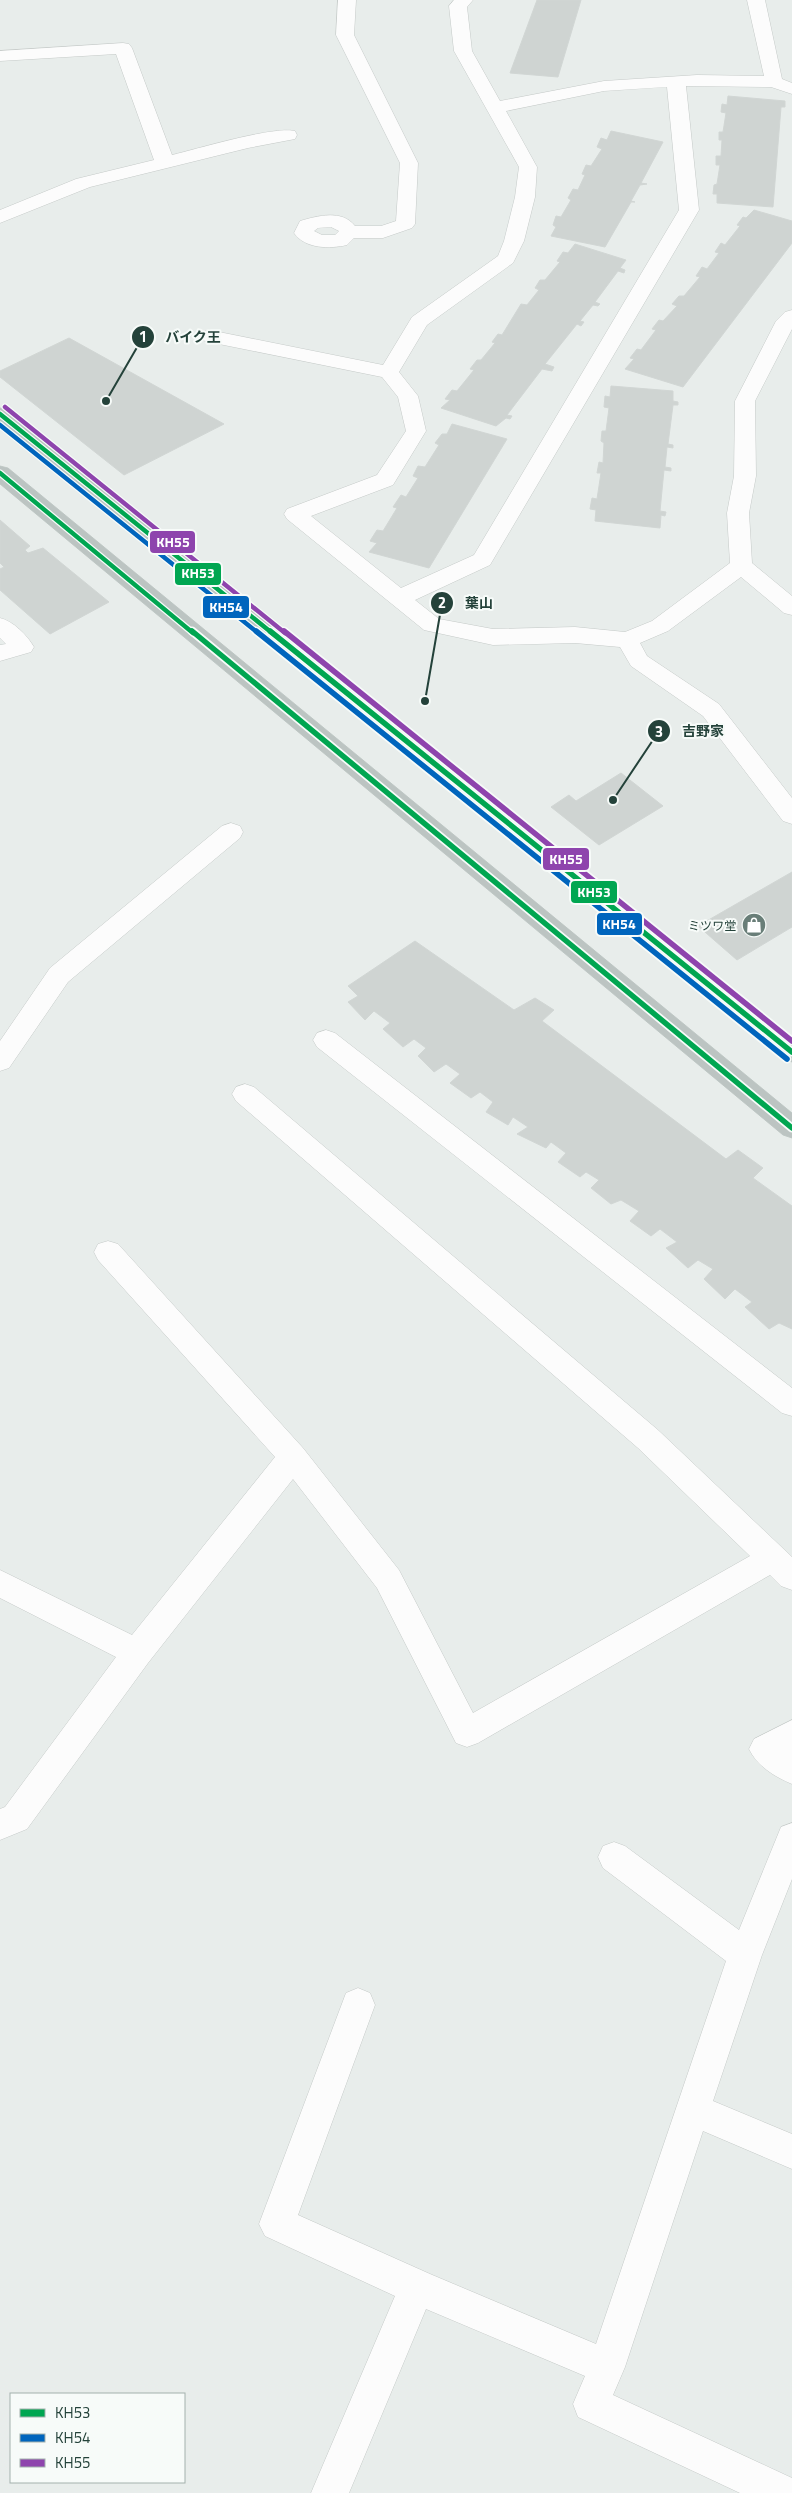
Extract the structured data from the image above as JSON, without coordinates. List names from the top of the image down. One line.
{"places":{"other":["バイク王","葉山","吉野家"],"shop":["ミツワ堂"]},"lines":["transit line KH55","transit line KH53","transit line KH54"],"legend":["KH53","KH54","KH55"]}
